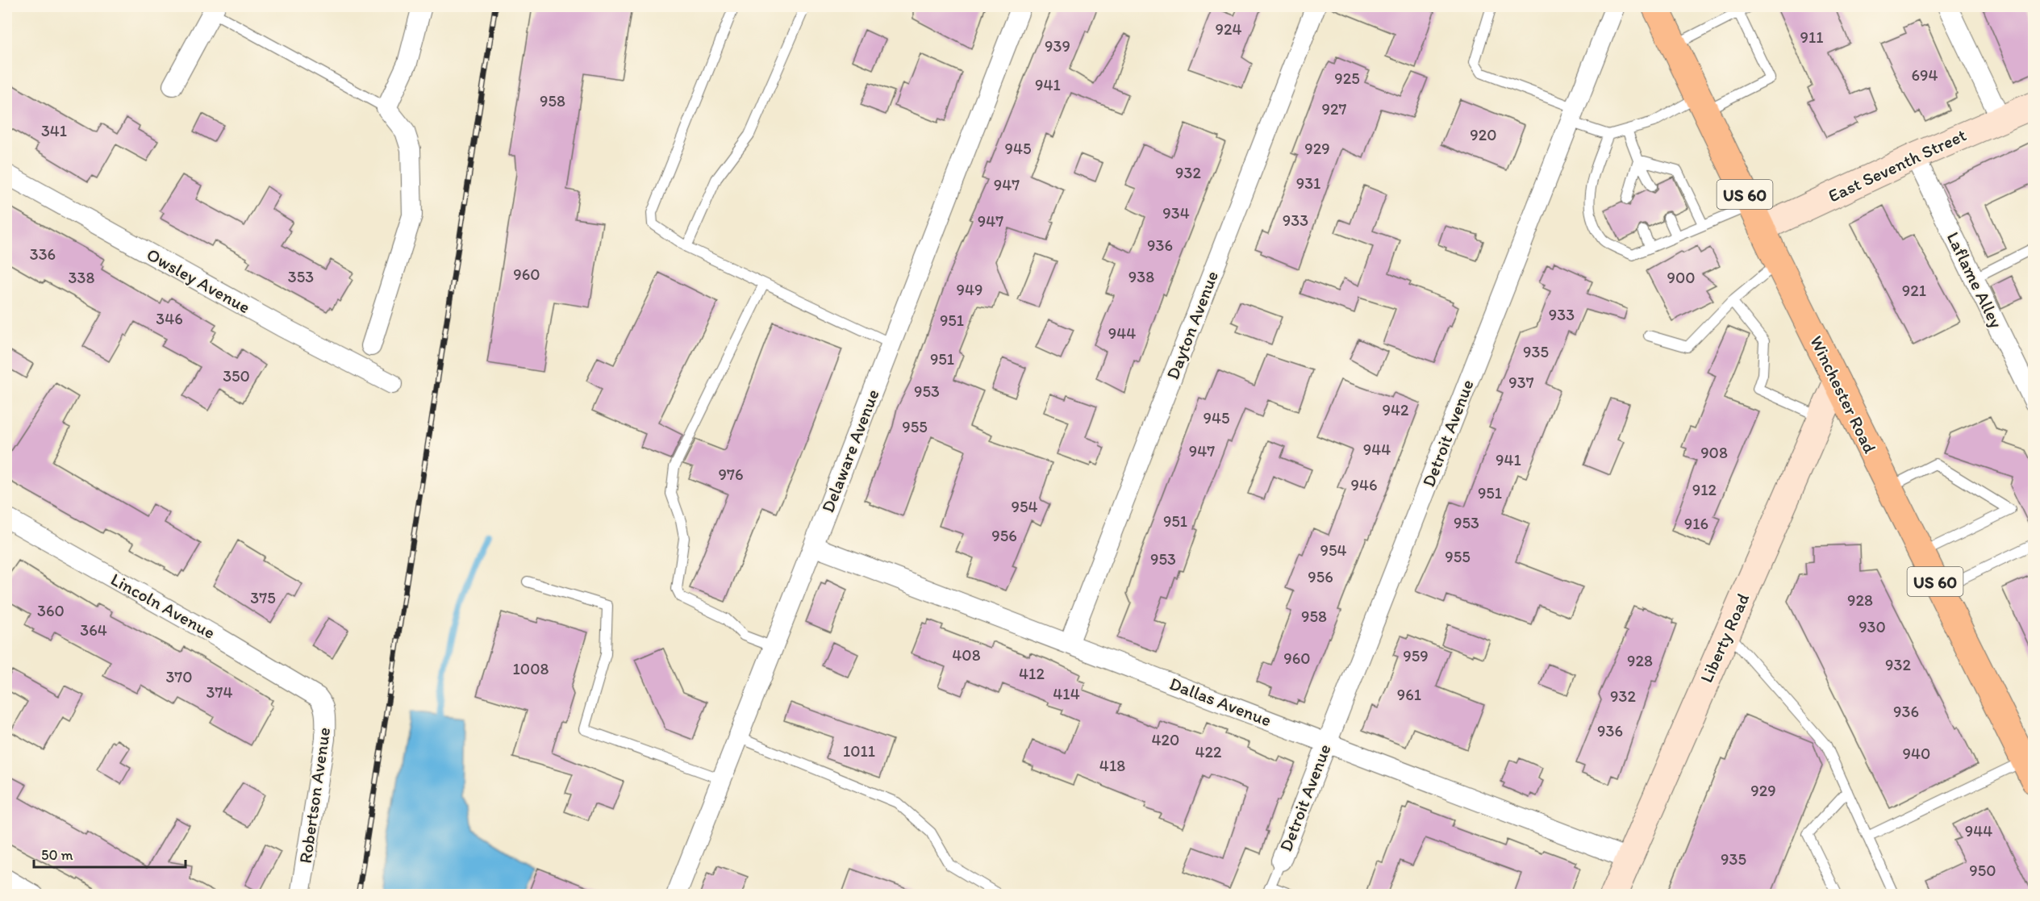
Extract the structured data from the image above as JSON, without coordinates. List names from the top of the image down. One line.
{"streets":{"main road":["East Seventh Street","US 60","Winchester Road","Liberty Road"],"street":["Laflame Alley","Owsley Avenue","Dayton Avenue","Detroit Avenue","Delaware Avenue","Lincoln Avenue","Dallas Avenue","Robertson Avenue"]},"crossings":[["East Seventh Street","Laflame Alley"],["East Seventh Street","Winchester Road"],["Dayton Avenue","Dallas Avenue"],["Winchester Road","Liberty Road"],["Detroit Avenue","Dallas Avenue"],["Delaware Avenue","Dallas Avenue"],["Lincoln Avenue","Robertson Avenue"],["Liberty Road","Dallas Avenue"]],"house_numbers":["924","911","939","694","925","941","958","927","341","920","945","929","932","931","947","934","933","947","936","336","960","353","938","338","900","949","921","933","346","951","944","935","951","350","937","953","942","945","955","944","947","908","941","976","946","912","951","954","951","953","916","956","954","955","953","956","375","928","360","958","930","364","408","959","960","928","932","1008","412","370","374","414","961","932","936","936","420","1011","422","940","418","929","944","935","950"],"scale_bar":"50 m"}
